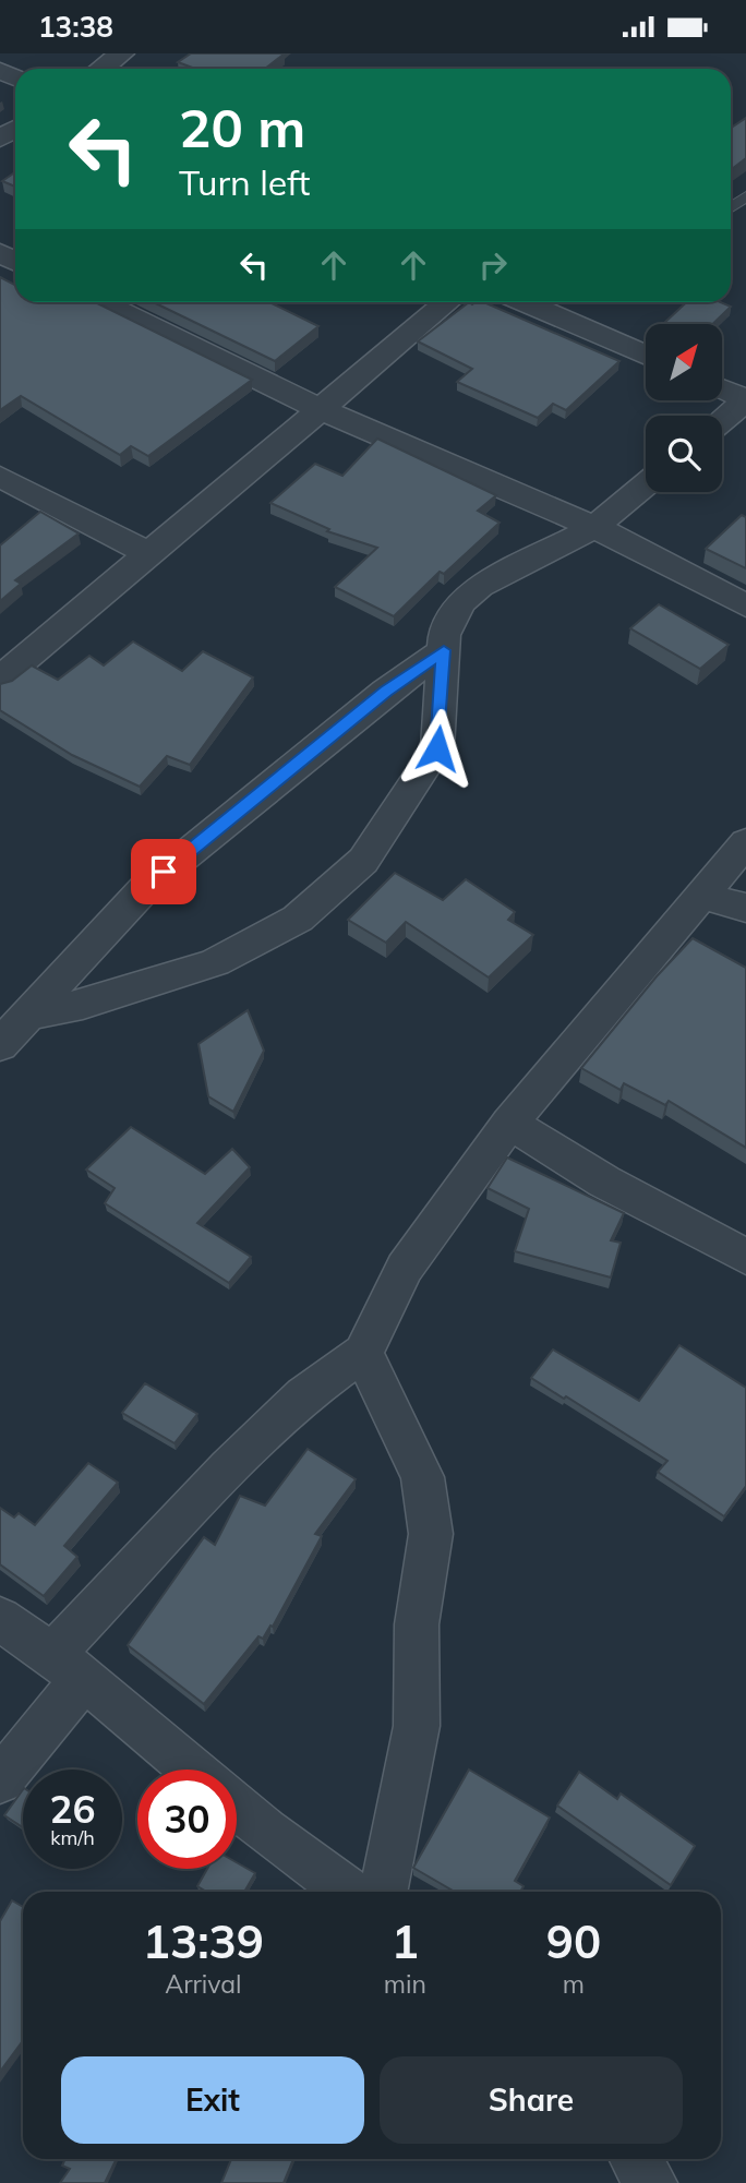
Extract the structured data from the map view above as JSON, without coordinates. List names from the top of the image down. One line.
{"north":"top right","page":{"status":"13:38","turn":["20 m","Turn left"],"speed":"26 km/h","limit":"30","eta":["13:39","Arrival","1","min","90","m"],"buttons":["Exit","Share"]}}
